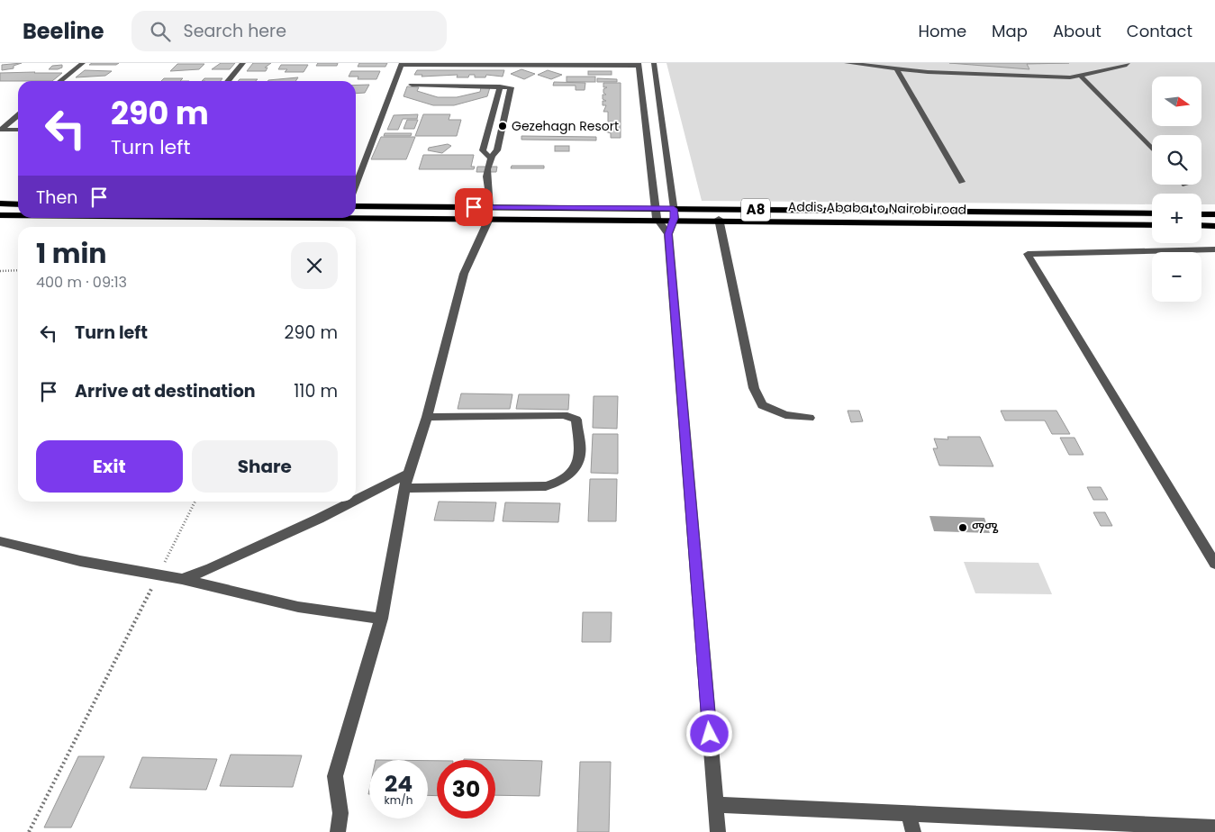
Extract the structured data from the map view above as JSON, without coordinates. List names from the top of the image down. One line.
{"streets":{"highway":["Addis Ababa to Nairobi road","A8"]},"places":["Gezehagn Resort","ማሜ"],"north":"right","page":{"header":"Beeline","search":"Search here","nav":["Home","Map","About","Contact"],"map_buttons":["+","−"],"turn":["290 m","Turn left"],"then":"Then","heading":["1 min","400 m · 09:13"],"list":[{"name":"Turn left","value":"290 m"},{"name":"Arrive at destination","value":"110 m"}],"buttons":["Exit","Share"],"speed":"24 km/h","limit":"30"}}
